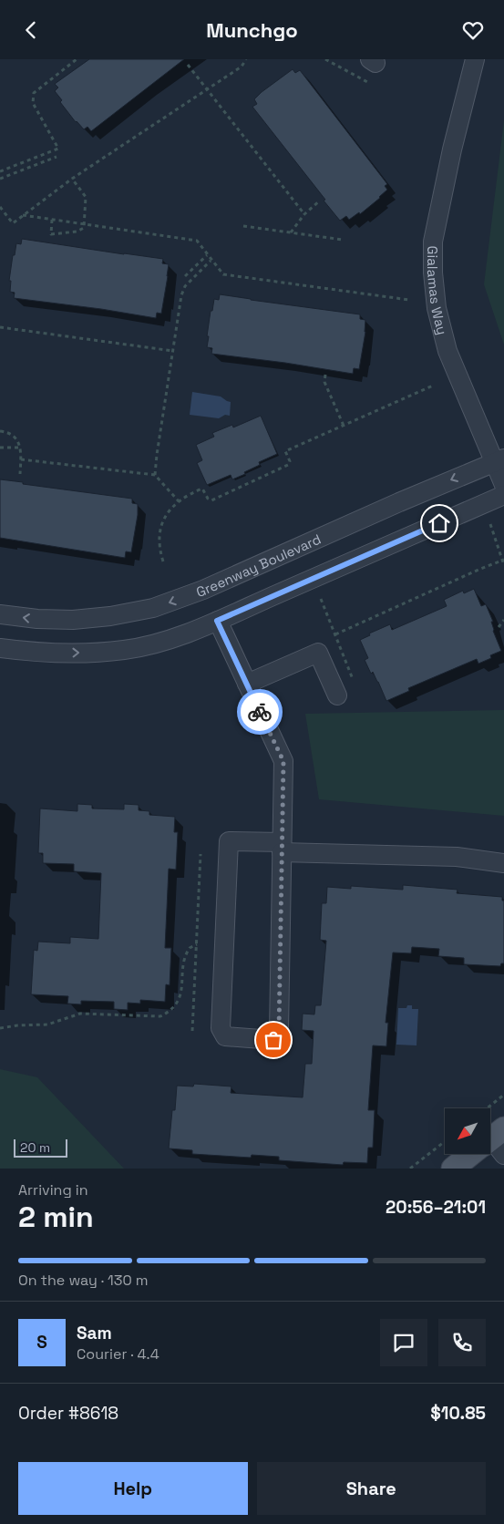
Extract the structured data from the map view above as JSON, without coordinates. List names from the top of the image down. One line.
{"streets":{"street":["Gialamas Way","Greenway Boulevard"]},"crossings":[["Gialamas Way","Greenway Boulevard"]],"scale_bar":"20 m","north":"bottom left","page":{"header":"Munchgo","scale":"20 m","heading":["2 min","Arriving in","20:56–21:01"],"panel":["Sam","Courier · 4.4","Order #8618","$10.85"],"bar":"On the way · 130 m","round":"S","buttons":["Help","Share"]}}
